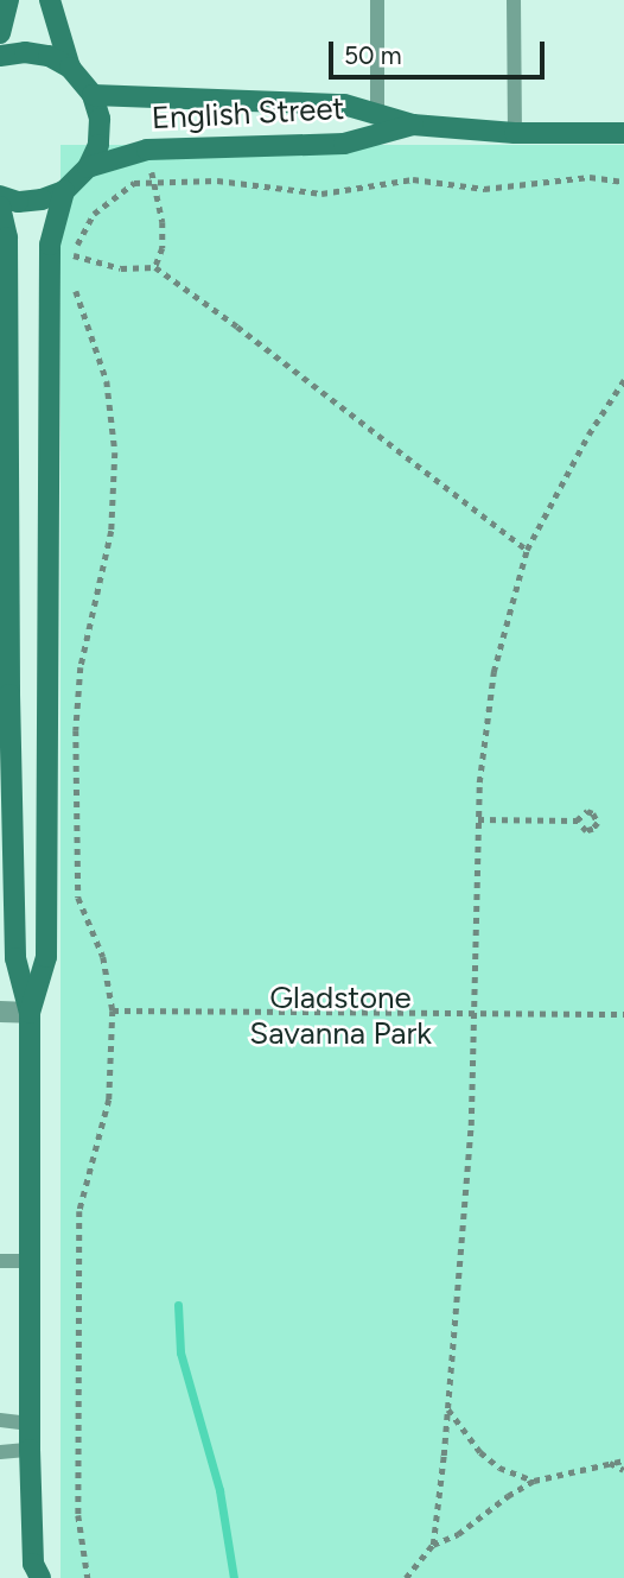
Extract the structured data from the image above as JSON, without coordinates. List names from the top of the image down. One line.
{"streets":{"street":["English Street"]},"parks":["Gladstone Savanna Park"],"scale_bar":"50 m"}
